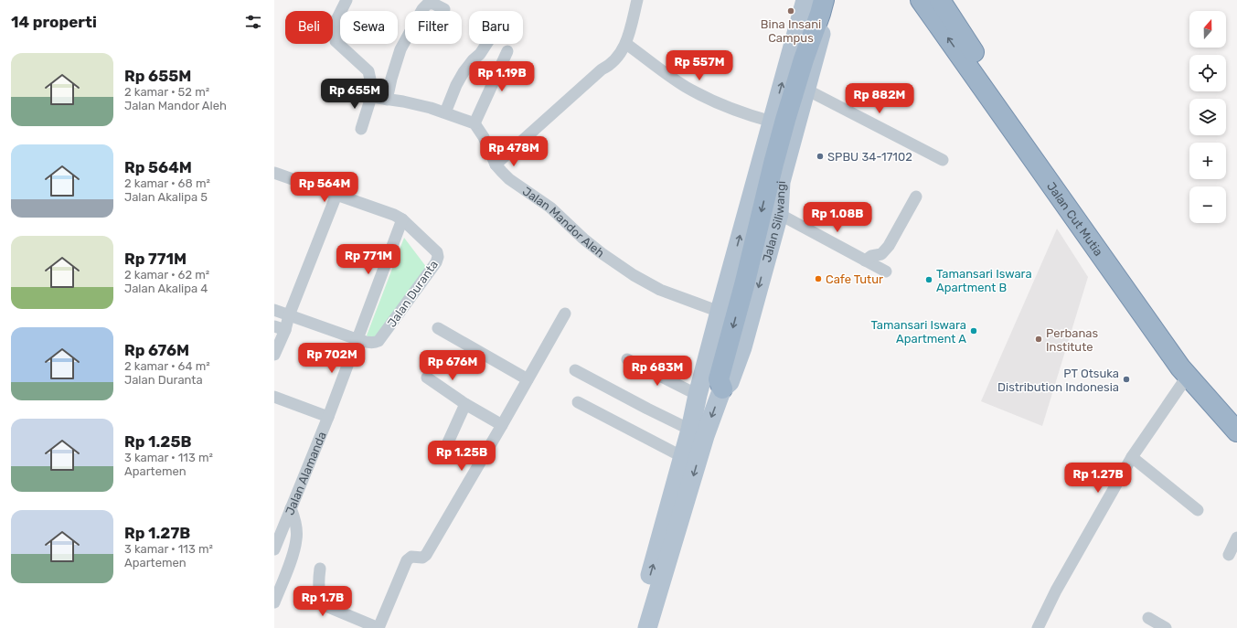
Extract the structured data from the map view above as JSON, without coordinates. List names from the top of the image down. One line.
{"streets":{"highway":["Jalan Cut Mutia"],"main road":["Jalan Siliwangi"],"street":["Jalan Mandor Aleh","Jalan Duranta","Jalan Alamanda"]},"places":["Bina Insani Campus","SPBU 34-17102","Cafe Tutur","Tamansari Iswara Apartment B","Tamansari Iswara Apartment A","Perbanas Institute","PT Otsuka Distribution Indonesia"],"north":"top","page":{"heading":"14 properti","map_buttons":["+","−"],"chip":["Beli","Sewa","Filter","Baru"],"list":[{"name":"Rp 655M","note":"2 kamar · 52 m² · Jalan Mandor Aleh"},{"name":"Rp 564M","note":"2 kamar · 68 m² · Jalan Akalipa 5"},{"name":"Rp 771M","note":"2 kamar · 62 m² · Jalan Akalipa 4"},{"name":"Rp 676M","note":"2 kamar · 64 m² · Jalan Duranta"},{"name":"Rp 1.25B","note":"3 kamar · 113 m² · Apartemen"},{"name":"Rp 1.27B","note":"3 kamar · 113 m² · Apartemen"}],"price":["Rp 557M","Rp 1.19B","Rp 655M","Rp 882M","Rp 478M","Rp 564M","Rp 1.08B","Rp 771M","Rp 702M","Rp 676M","Rp 683M","Rp 1.25B","Rp 1.27B","Rp 1.7B"]}}
